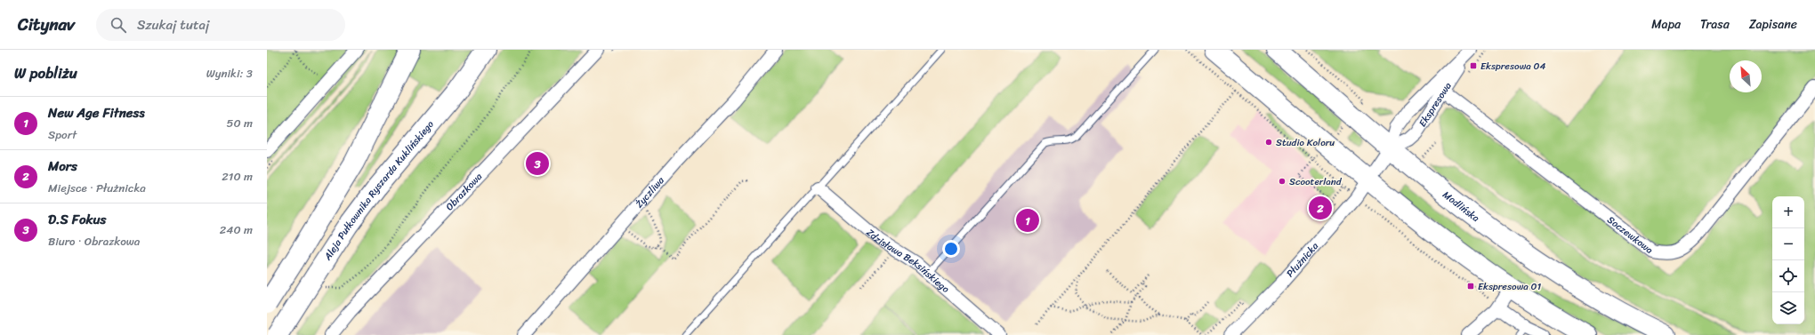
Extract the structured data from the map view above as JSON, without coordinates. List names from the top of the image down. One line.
{"streets":{"main road":["Aleja Pułkownika Ryszarda Kuklińskiego","Modlińska"],"street":["Ekspresowa","Obrazkowa","Życzliwa","Soczewkowa","Płużnicka","Zdzisława Beksińskiego"]},"crossings":[["Ekspresowa","Modlińska"],["Ekspresowa","Soczewkowa"],["Ekspresowa","Płużnicka"]],"places":{"transit":["Ekspresowa 04","Ekspresowa 01"],"other":["Studio Koloru","Scooterland"]},"north":"top left","page":{"header":"Citynav","search":"Szukaj tutaj","nav":["Mapa","Trasa","Zapisane"],"heading":["W pobliżu","Wyniki: 3"],"list":[{"mark":"1","name":"New Age Fitness","note":"Sport","value":"50 m"},{"mark":"2","name":"Mors","note":"Miejsce · Płużnicka","value":"210 m"},{"mark":"3","name":"D.S Fokus","note":"Biuro · Obrazkowa","value":"240 m"}],"pins":["3","2","1"],"map_buttons":["+","−"]}}
